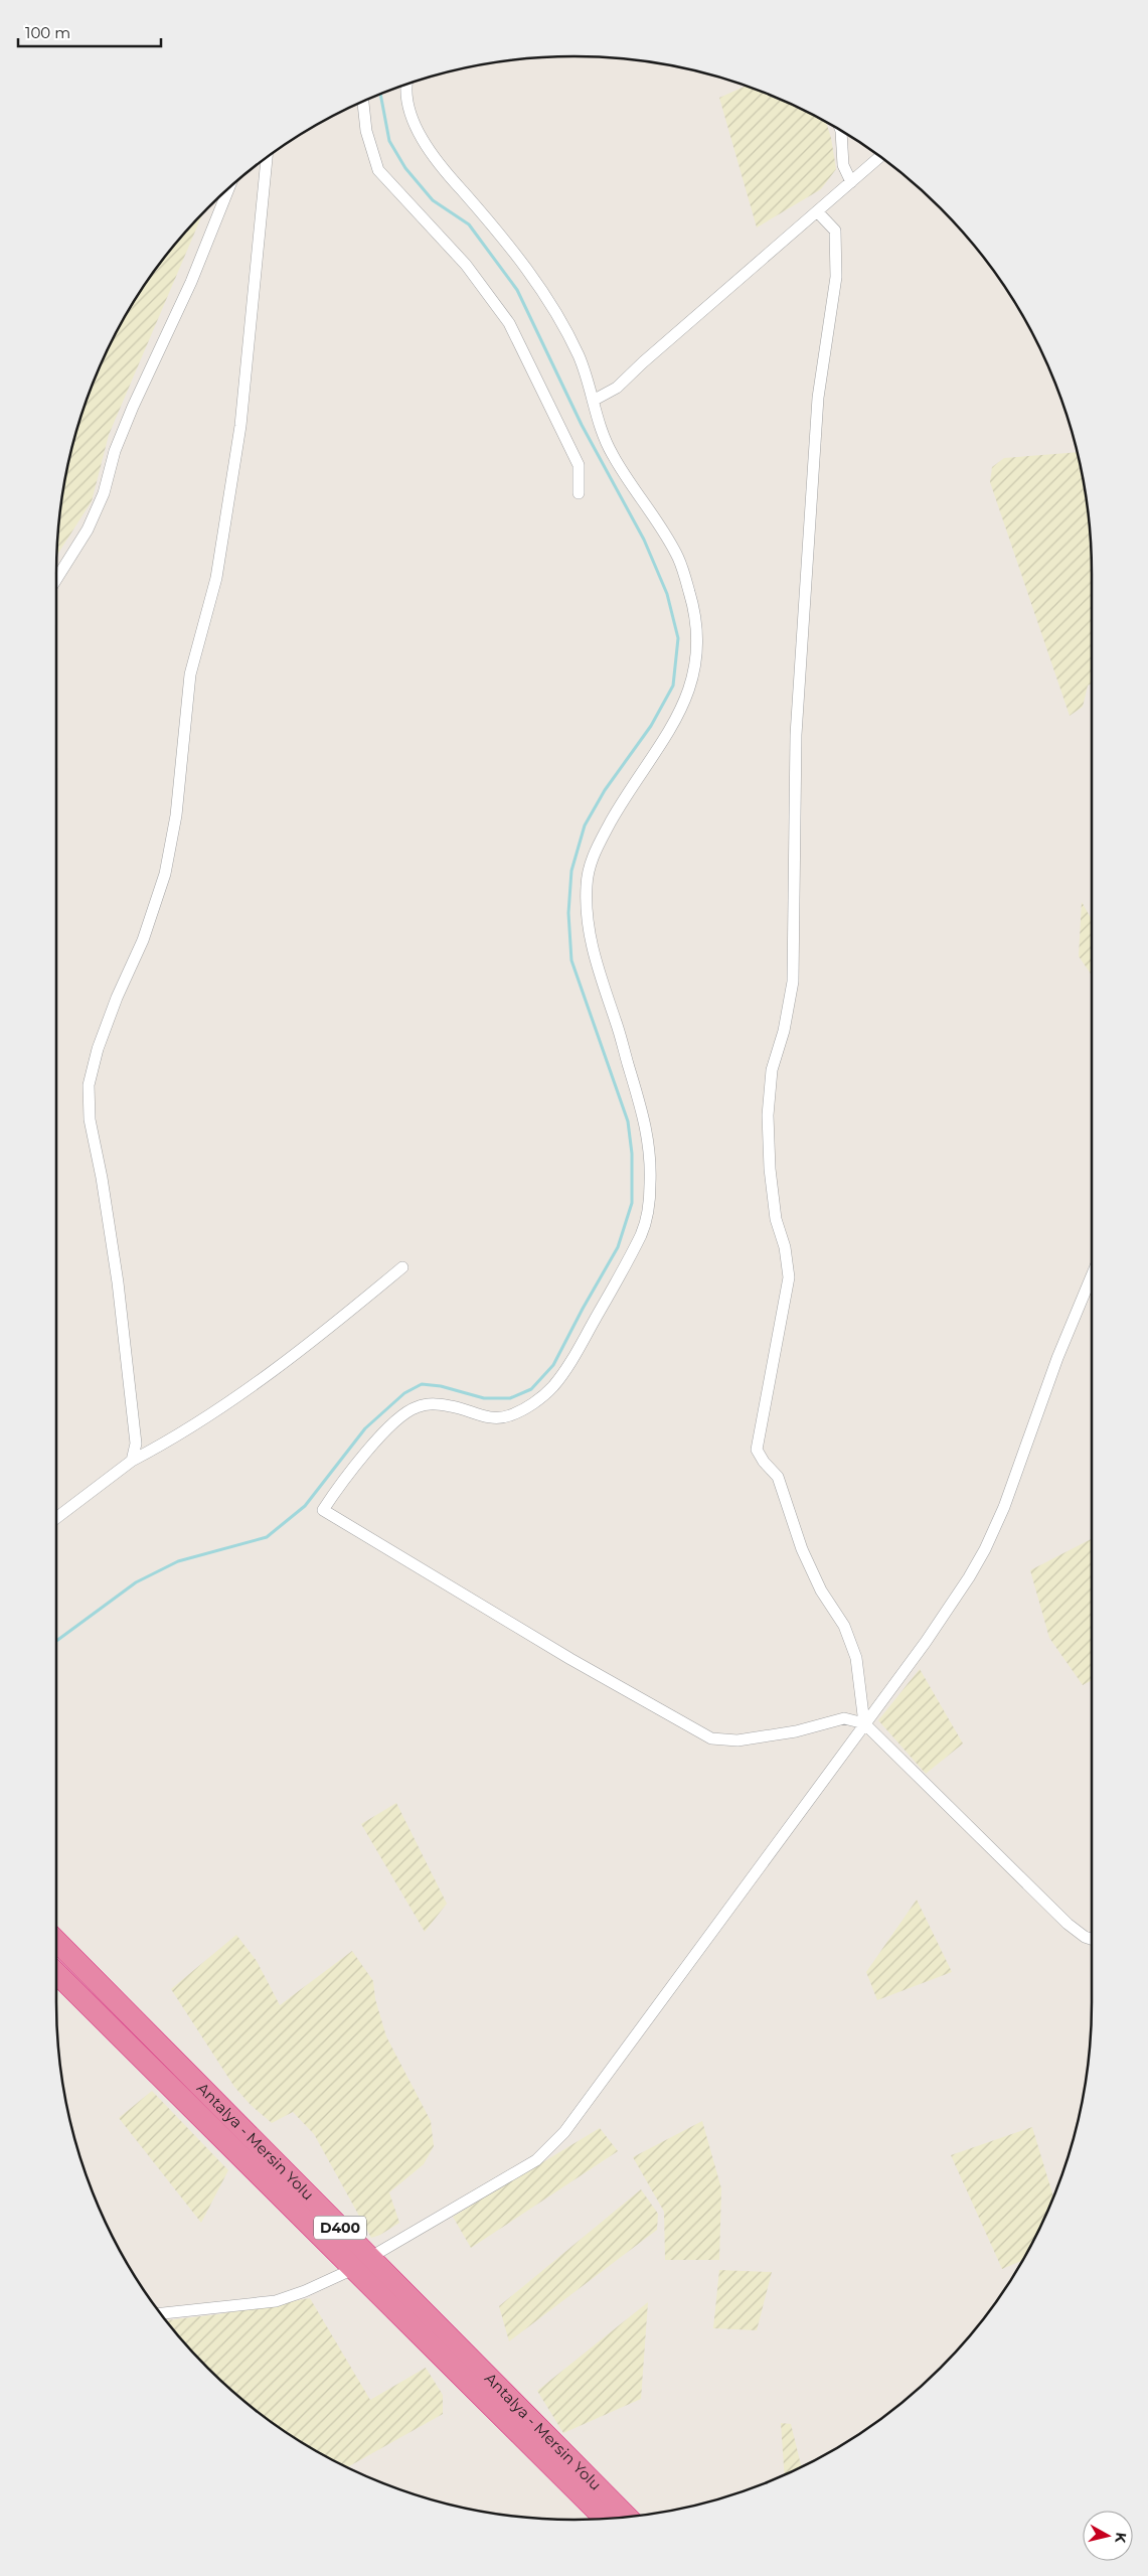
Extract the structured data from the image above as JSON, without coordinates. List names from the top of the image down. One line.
{"streets":{"highway":["Antalya - Mersin Yolu","D400"]},"scale_bar":"100 m","north":"right"}
